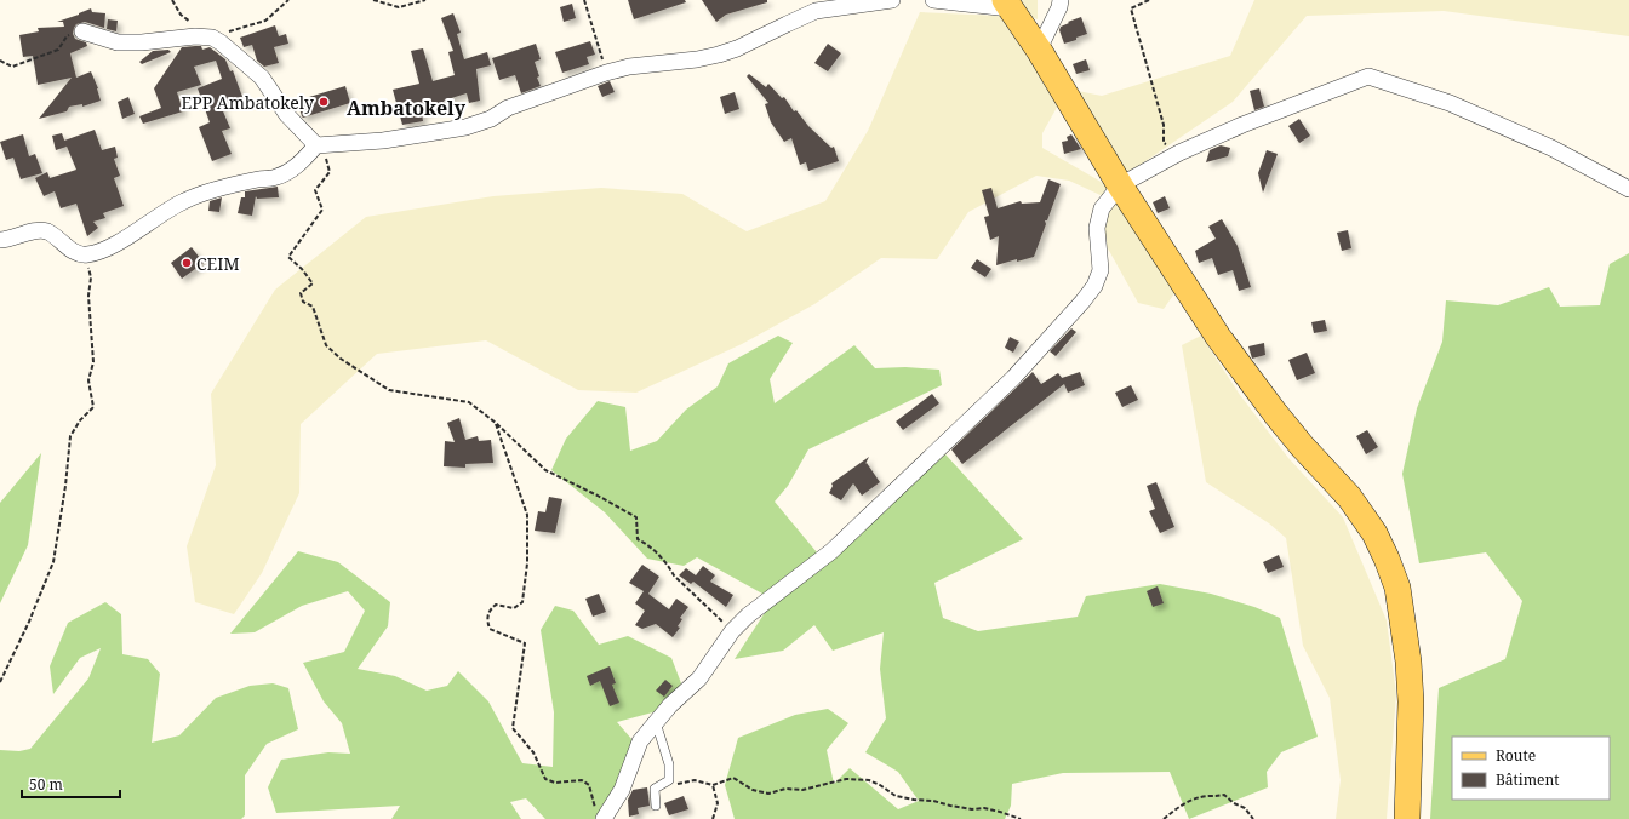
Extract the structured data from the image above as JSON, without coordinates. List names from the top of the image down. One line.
{"districts":["Ambatokely"],"places":["EPP Ambatokely","CEIM"],"legend":["Route","Bâtiment"],"scale_bar":"50 m"}
